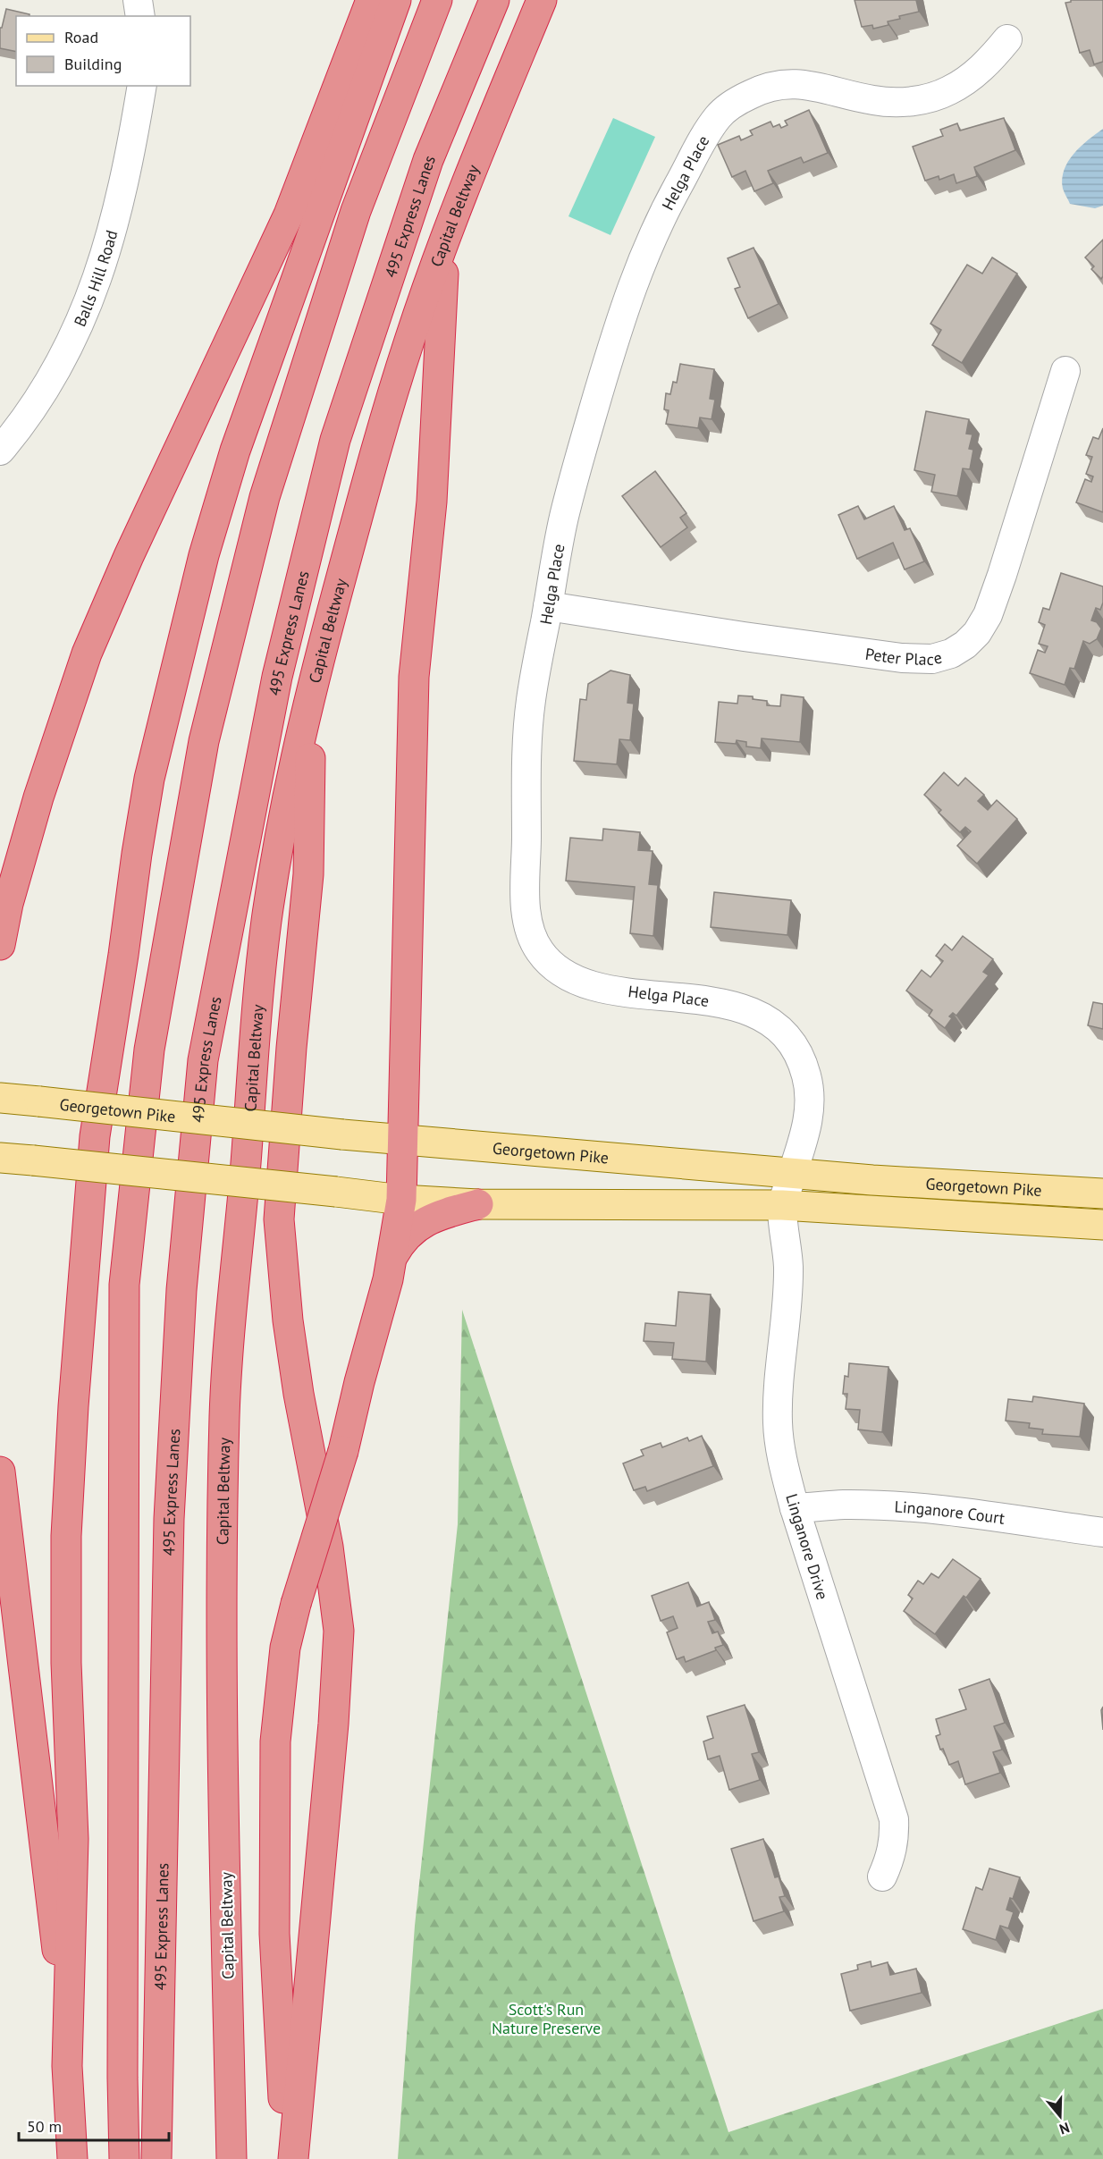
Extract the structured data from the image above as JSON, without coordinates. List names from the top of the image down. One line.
{"streets":{"highway":["495 Express Lanes","Capital Beltway"],"main road":["Georgetown Pike"],"street":["Helga Place","Balls Hill Road","Peter Place","Linganore Court","Linganore Drive"]},"crossings":[["Helga Place","Peter Place"],["Helga Place","Georgetown Pike"],["Helga Place","Linganore Drive"],["Georgetown Pike","Linganore Drive"],["Linganore Court","Linganore Drive"]],"parks":["Scott's Run Nature Preserve"],"legend":["Road","Building"],"scale_bar":"50 m","north":"bottom"}
